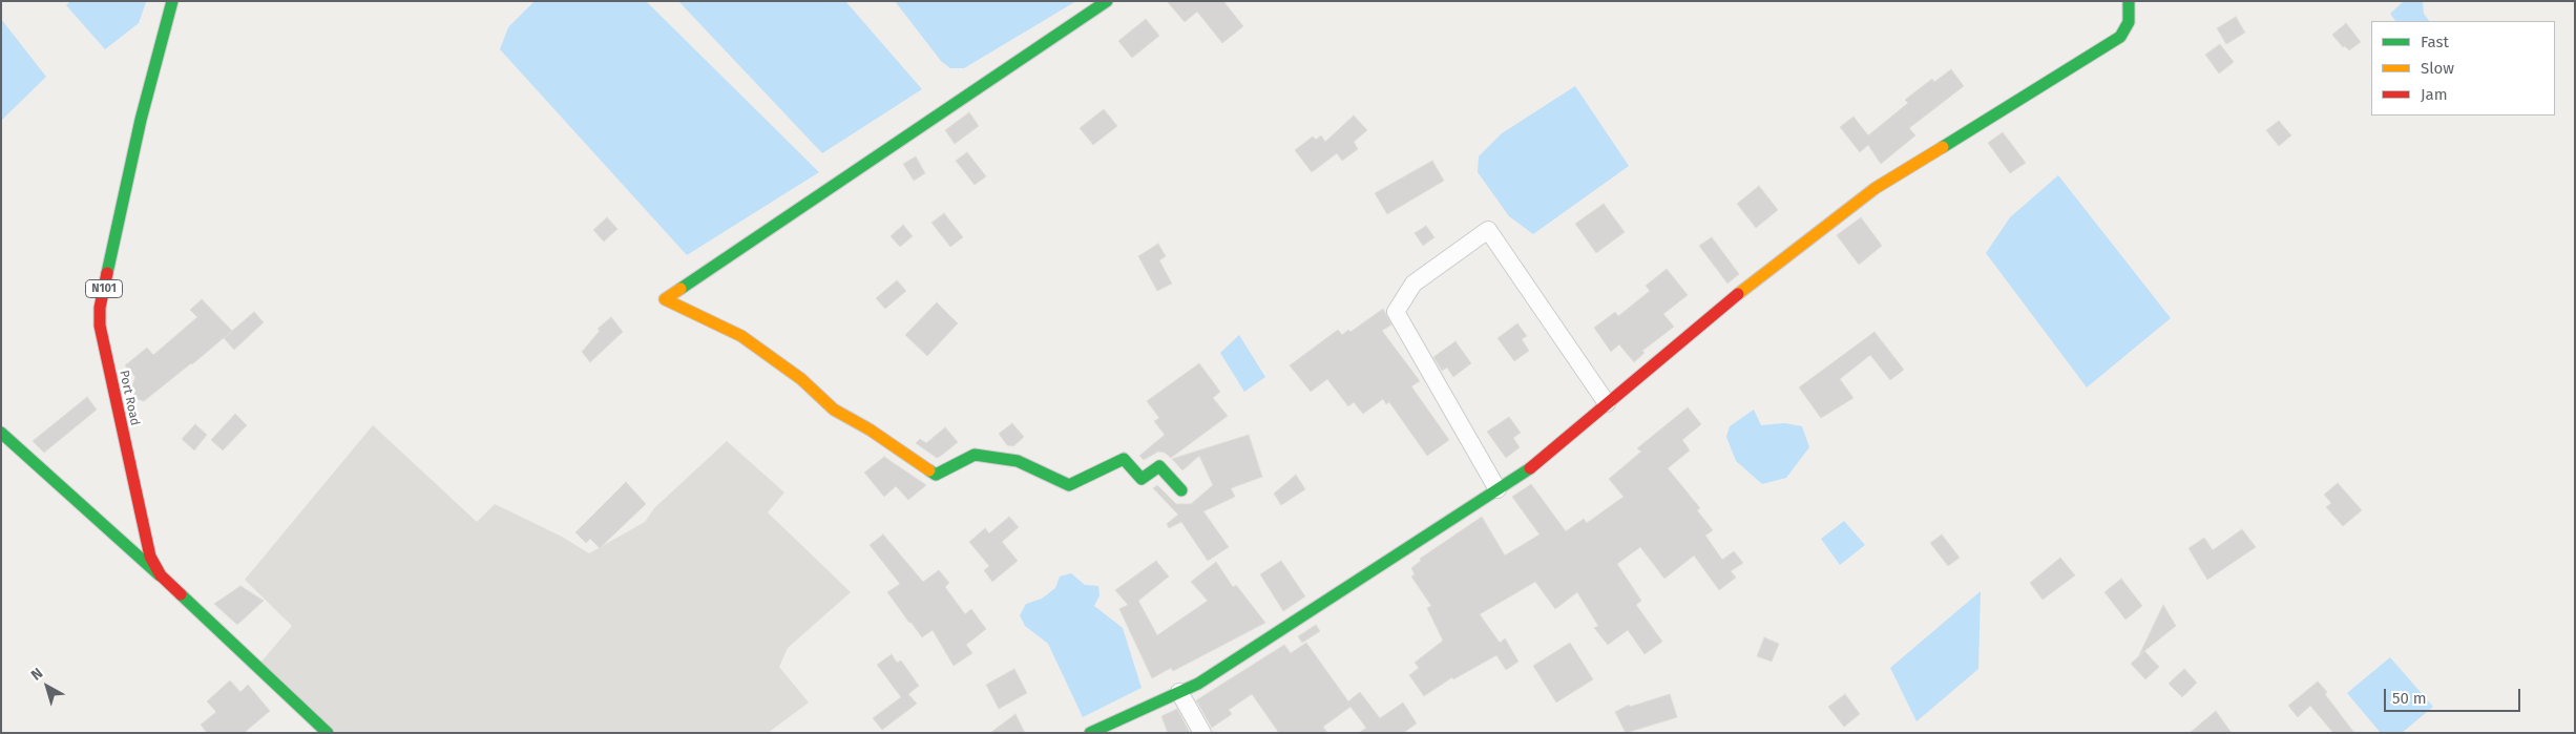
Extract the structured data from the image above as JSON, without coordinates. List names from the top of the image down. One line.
{"streets":{"main road":["N101","Port Road"]},"legend":["Fast","Slow","Jam"],"scale_bar":"50 m","north":"top left"}
